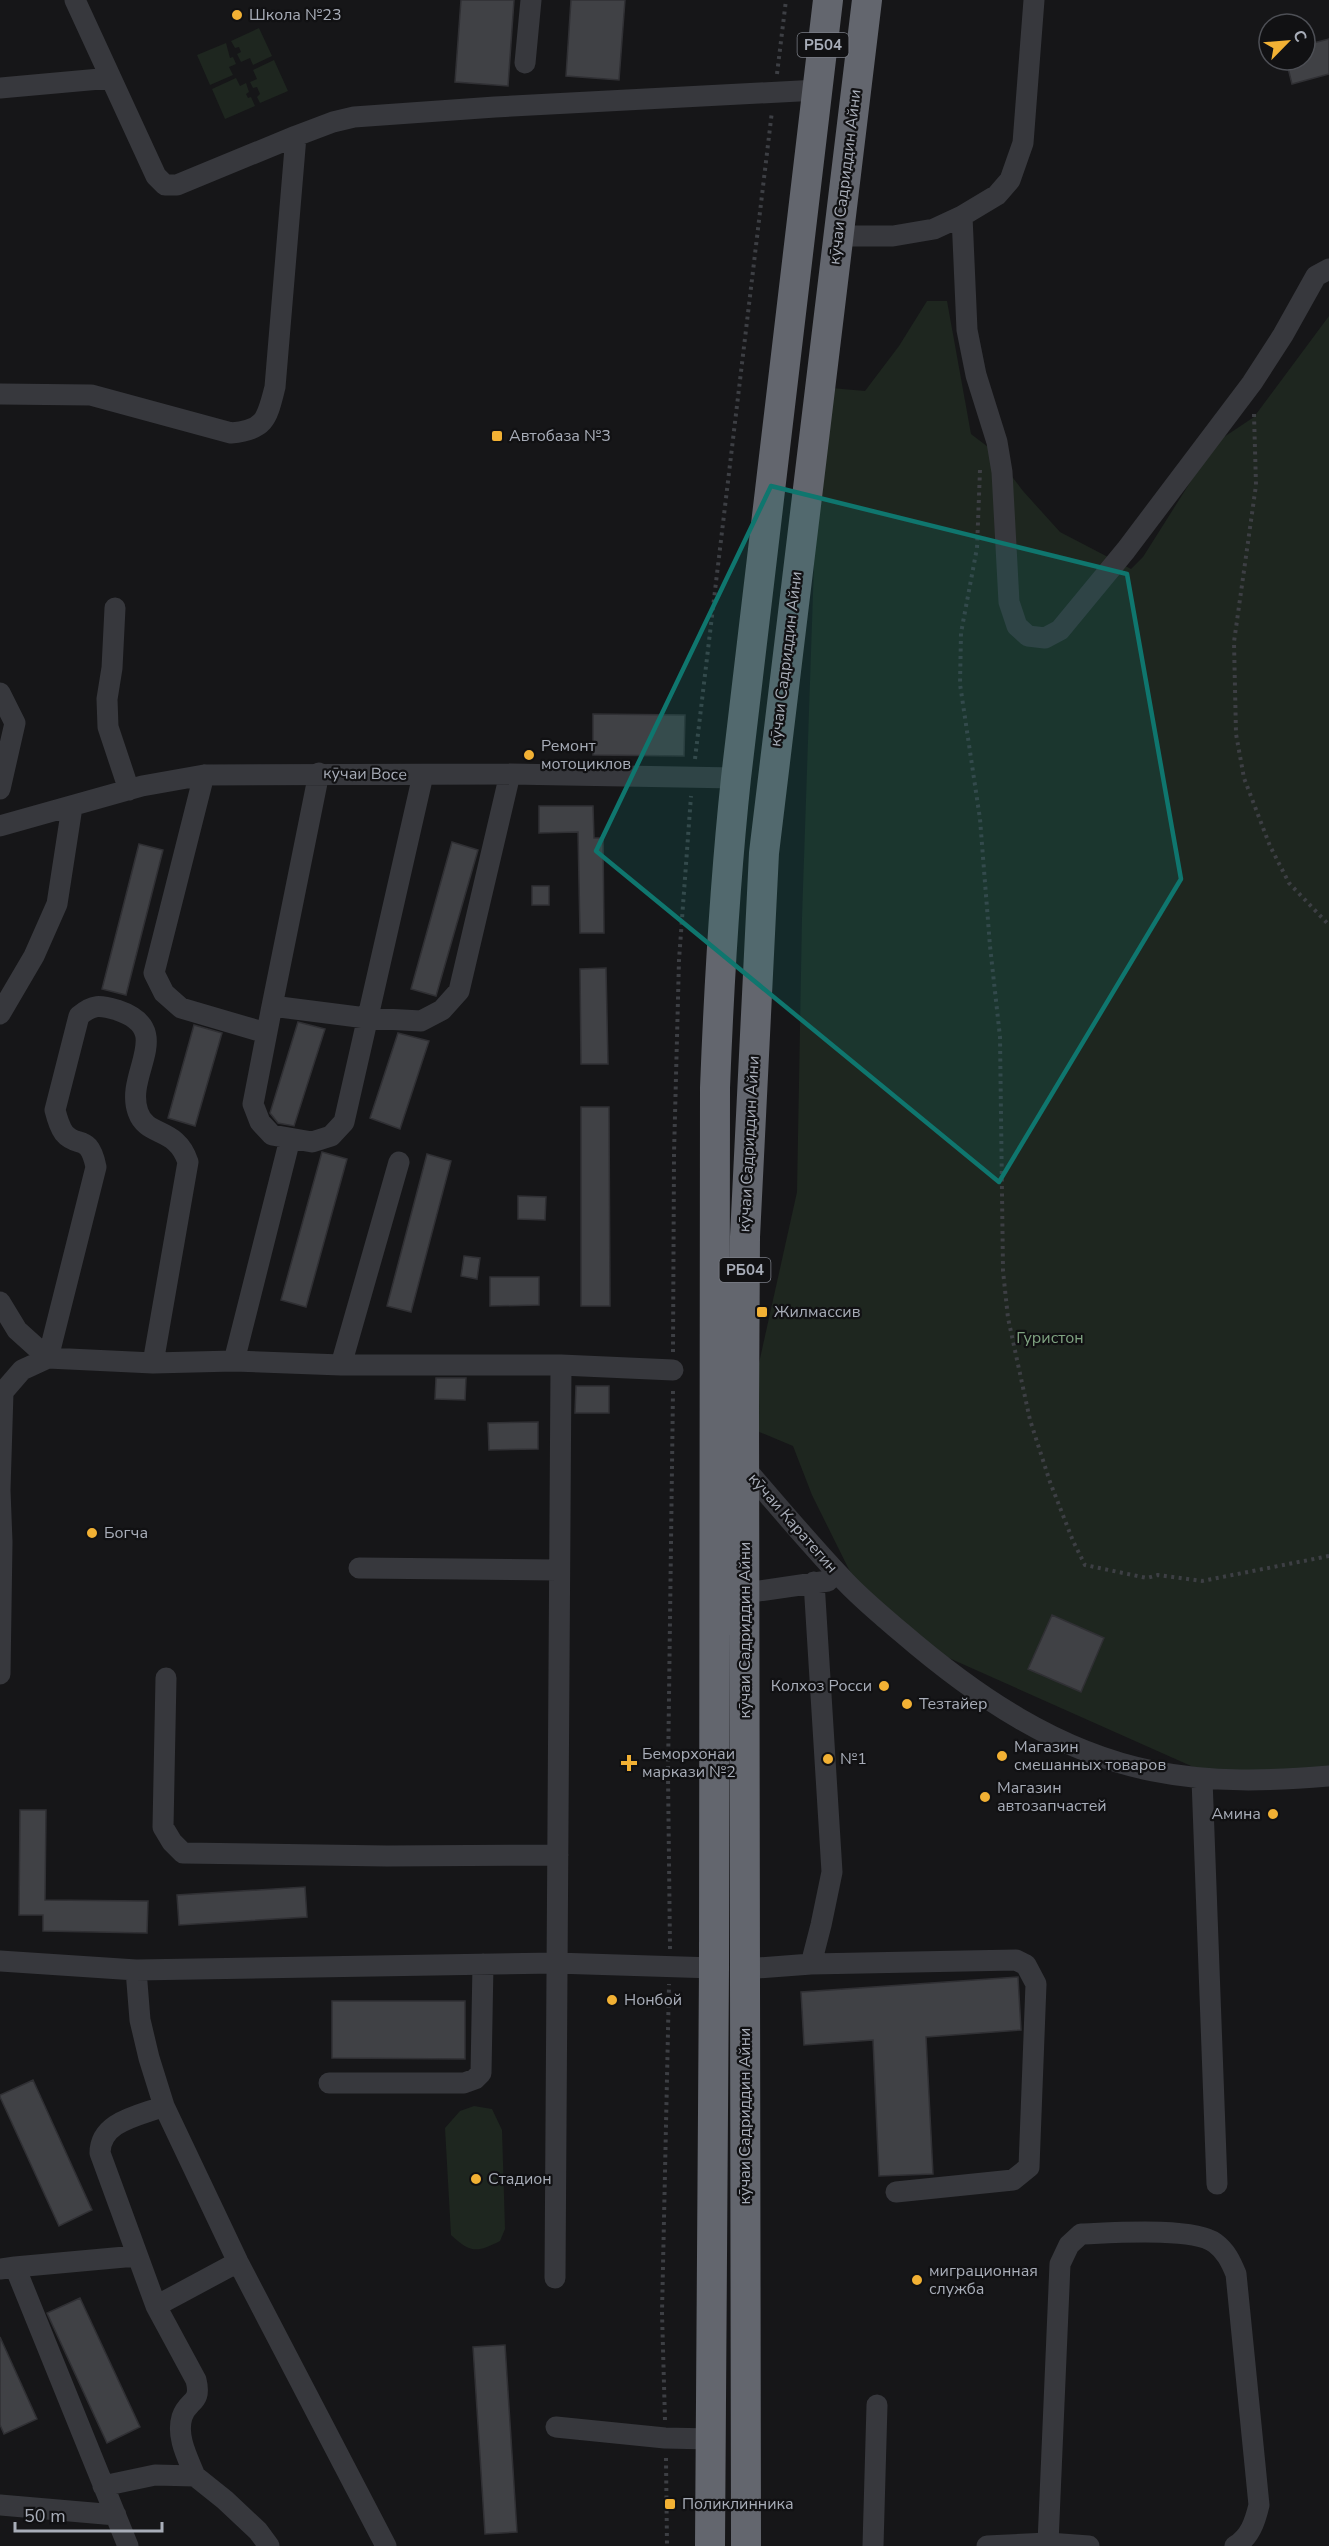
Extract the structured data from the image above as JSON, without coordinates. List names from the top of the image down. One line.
{"streets":{"highway":["РБ04","кӯчаи Садриддин Айни"],"street":["кӯчаи Восе","кӯчаи Каратегин"]},"crossings":[["РБ04","кӯчаи Садриддин Айни"],["кӯчаи Садриддин Айни","кӯчаи Восе"],["кӯчаи Садриддин Айни","кӯчаи Каратегин"]],"parks":["Гуристон"],"places":{"other":["Школа №23","Ремонт мотоциклов","Богча","Колхоз Росси","Тезтайер","Магазин смешанных товаров","№1","Магазин автозапчастей","Амина","Нонбой","Стадион","миграционная служба"],"transit":["Автобаза №3","Жилмассив","Поликлинника"],"health":["Беморхонаи маркази №2"]},"scale_bar":"50 m","north":"top right"}
